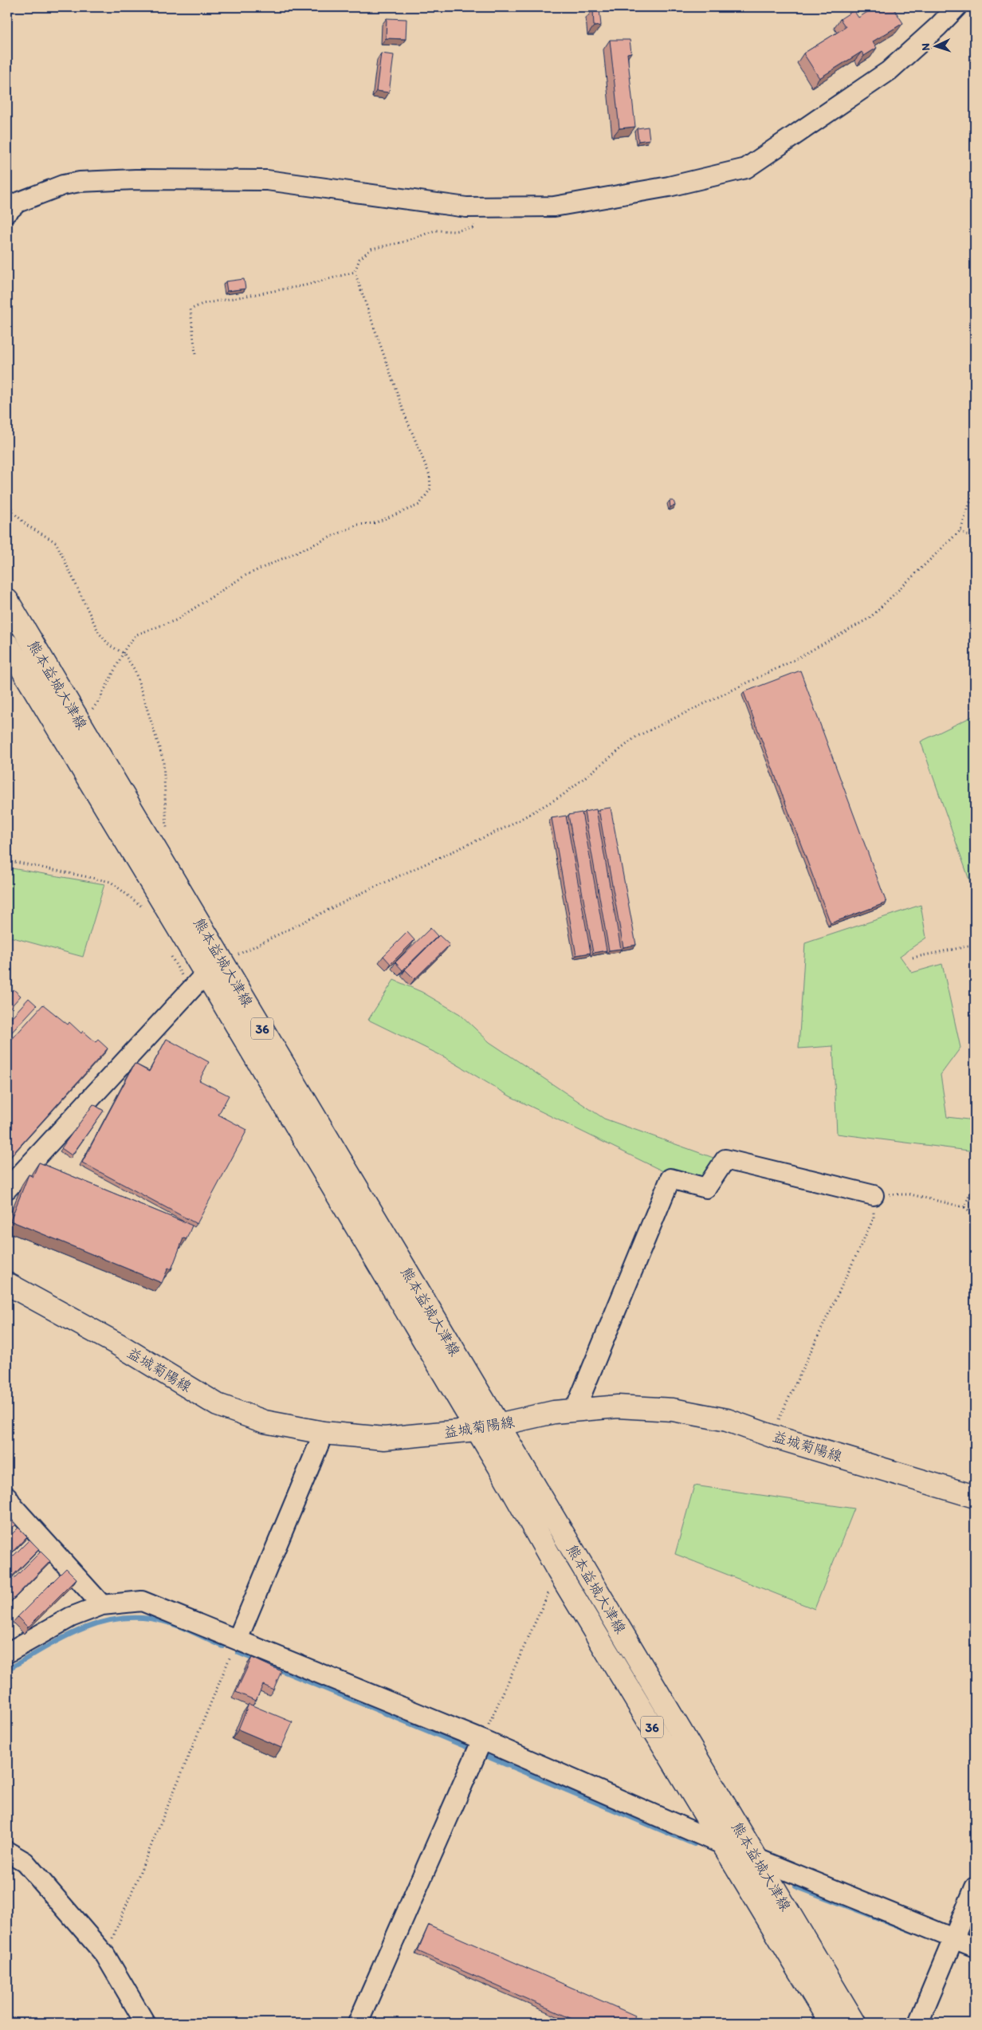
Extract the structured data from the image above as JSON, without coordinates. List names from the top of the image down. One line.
{"streets":{"main road":["熊本益城大津線","36","益城菊陽線"]},"crossings":[["熊本益城大津線","益城菊陽線"]],"north":"left"}
